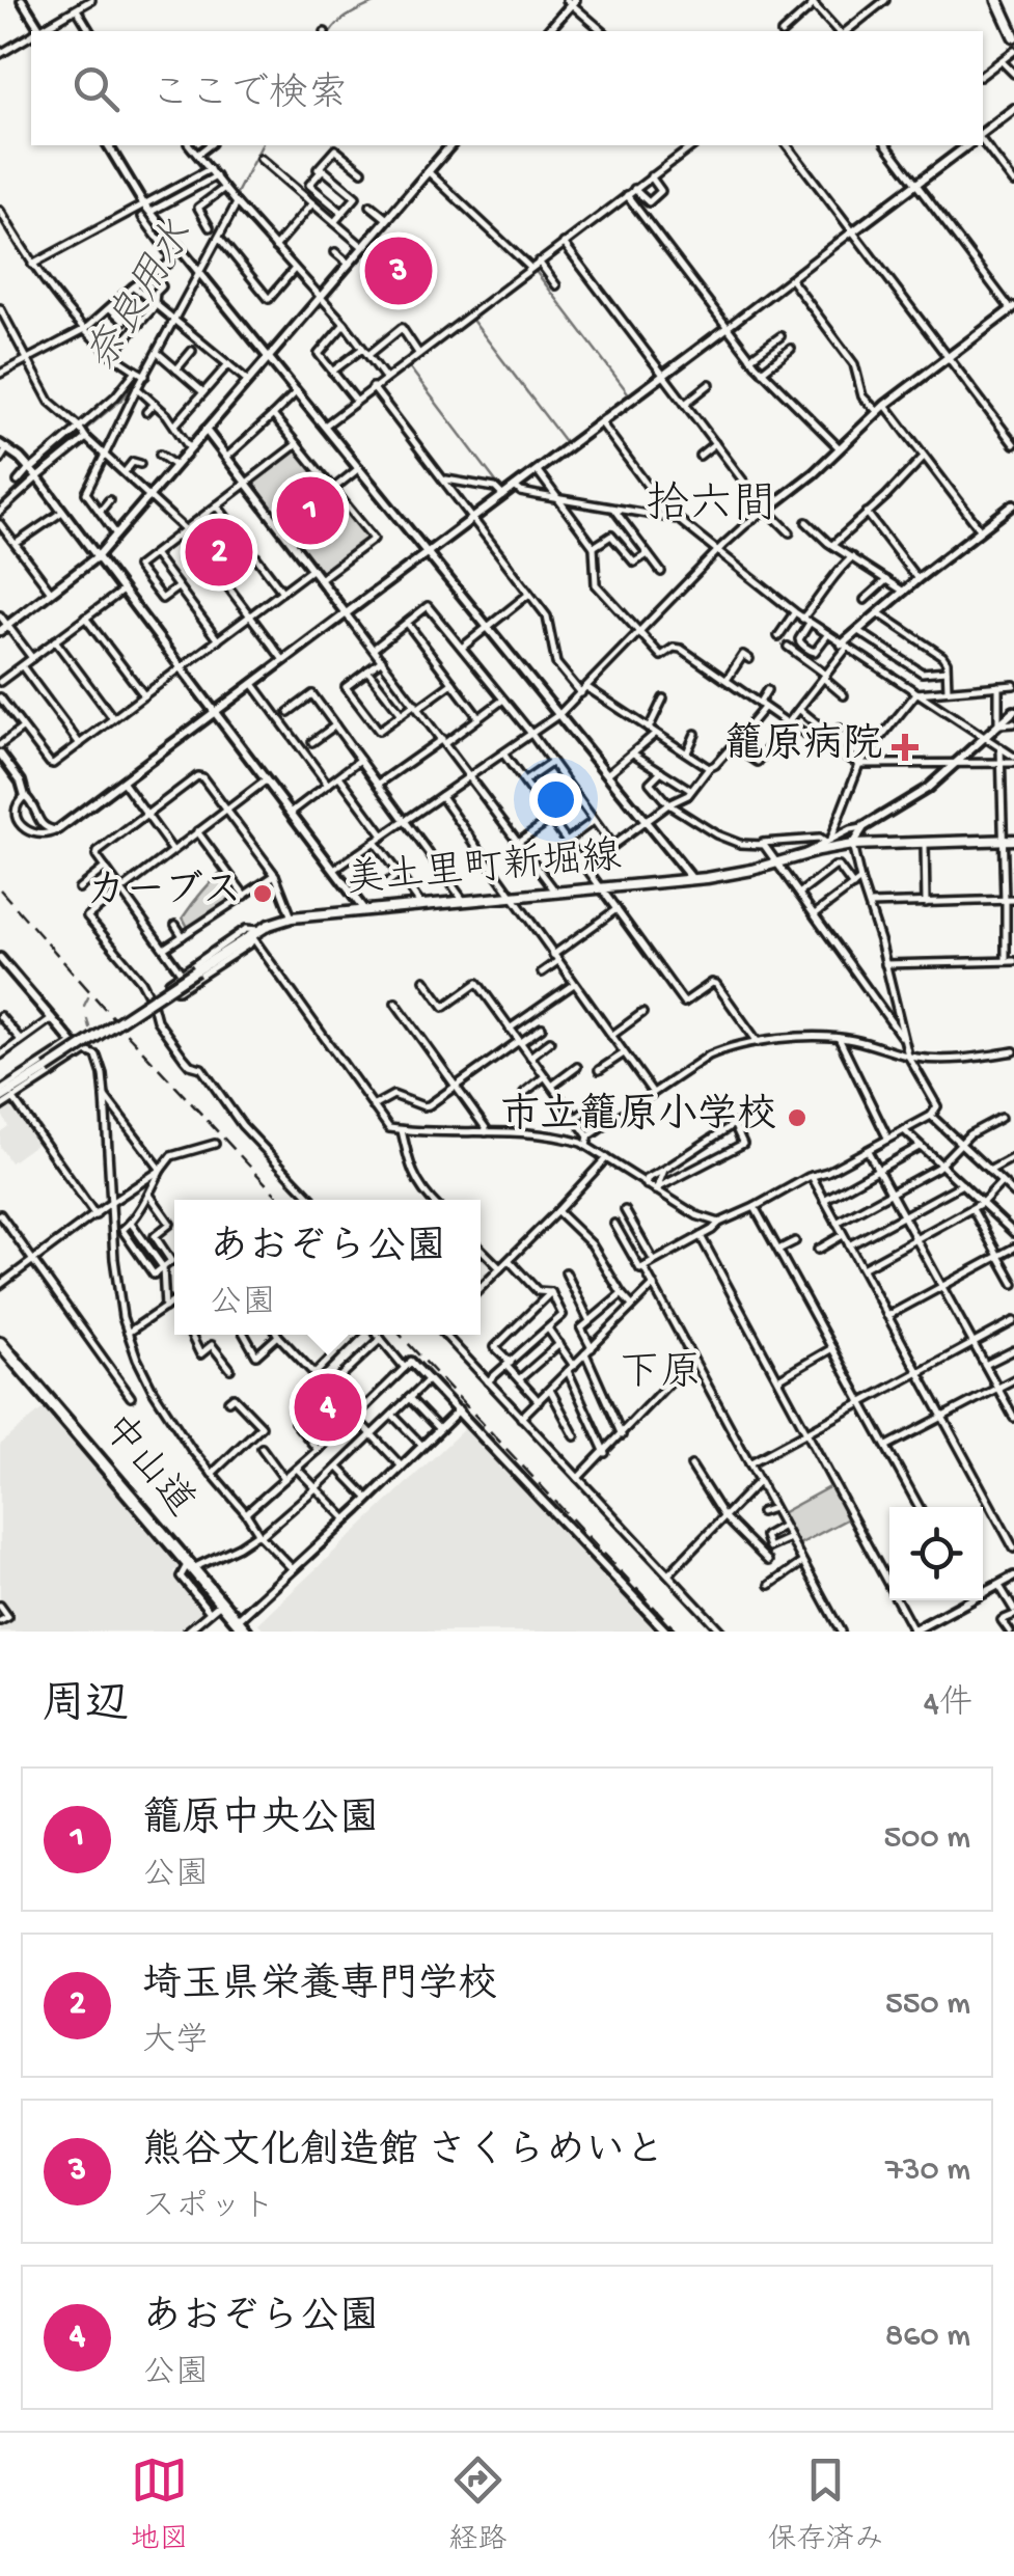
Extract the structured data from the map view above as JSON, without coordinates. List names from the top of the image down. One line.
{"streets":{"highway":["中山道"],"main road":["美土里町新堀線"]},"districts":["拾六間","下原"],"water":["奈良用水"],"places":{"health":["籠原病院"],"other":["カーブス","市立籠原小学校"]},"page":{"search":"ここで検索","pins":["3","1","2","4"],"popup":["あおぞら公園","公園"],"heading":["周辺","4件"],"list":[{"mark":"1","name":"籠原中央公園","note":"公園","value":"500 m"},{"mark":"2","name":"埼玉県栄養専門学校","note":"大学","value":"550 m"},{"mark":"3","name":"熊谷文化創造館 さくらめいと","note":"スポット","value":"730 m"},{"mark":"4","name":"あおぞら公園","note":"公園","value":"860 m"}],"nav":["地図","経路","保存済み"]}}
